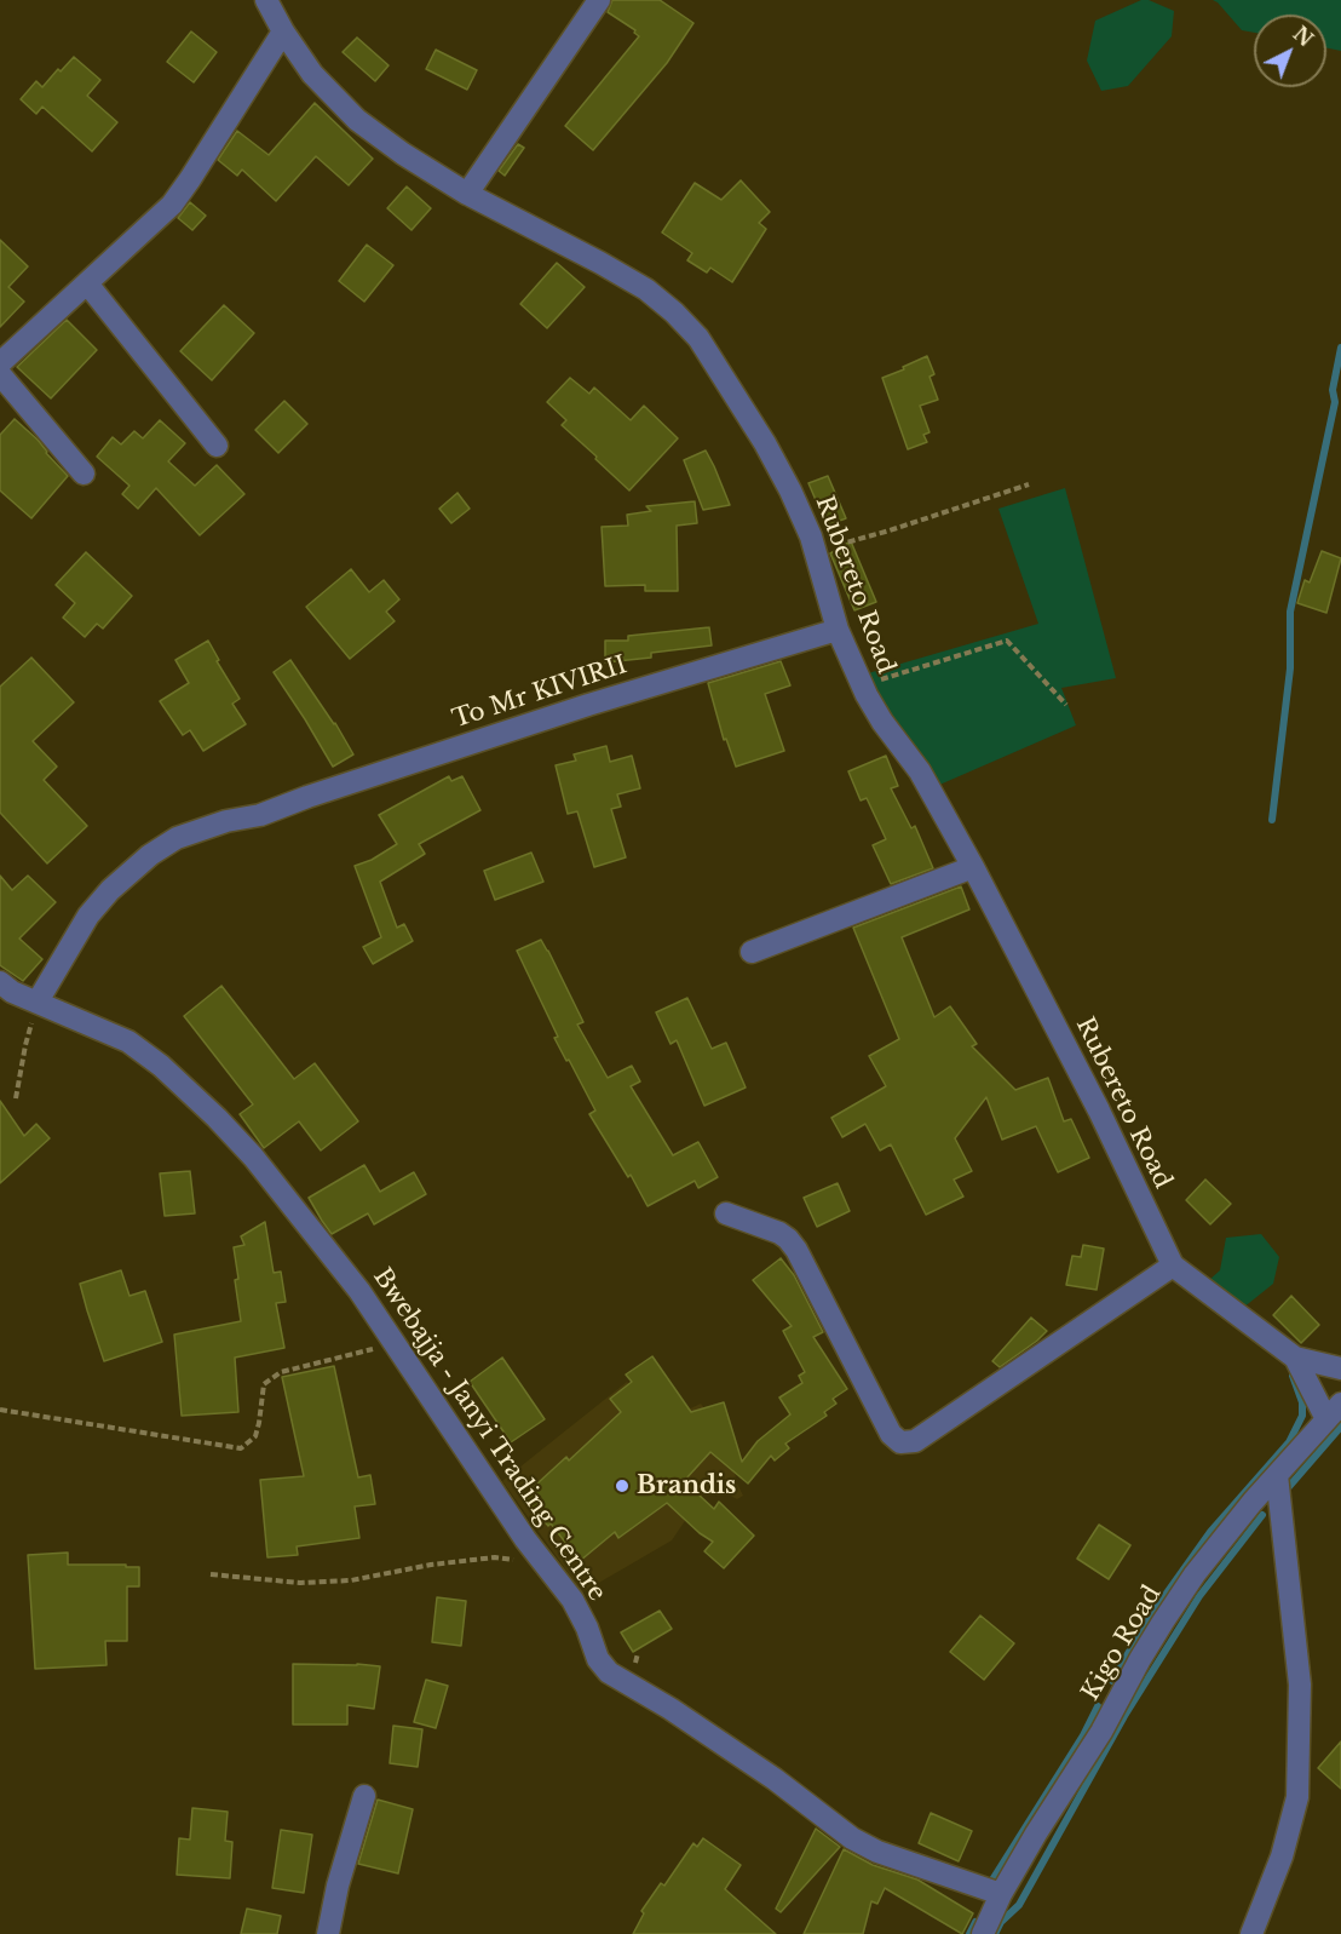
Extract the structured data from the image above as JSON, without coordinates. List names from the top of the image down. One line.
{"streets":{"street":["Rubereto Road","To Mr KIVIRII","Bwebajja - Janyi Trading Centre","Kigo Road"]},"crossings":[["Rubereto Road","To Mr KIVIRII"],["Rubereto Road","Kigo Road"],["To Mr KIVIRII","Bwebajja - Janyi Trading Centre"],["Bwebajja - Janyi Trading Centre","Kigo Road"]],"places":["Brandis"],"north":"top right"}
